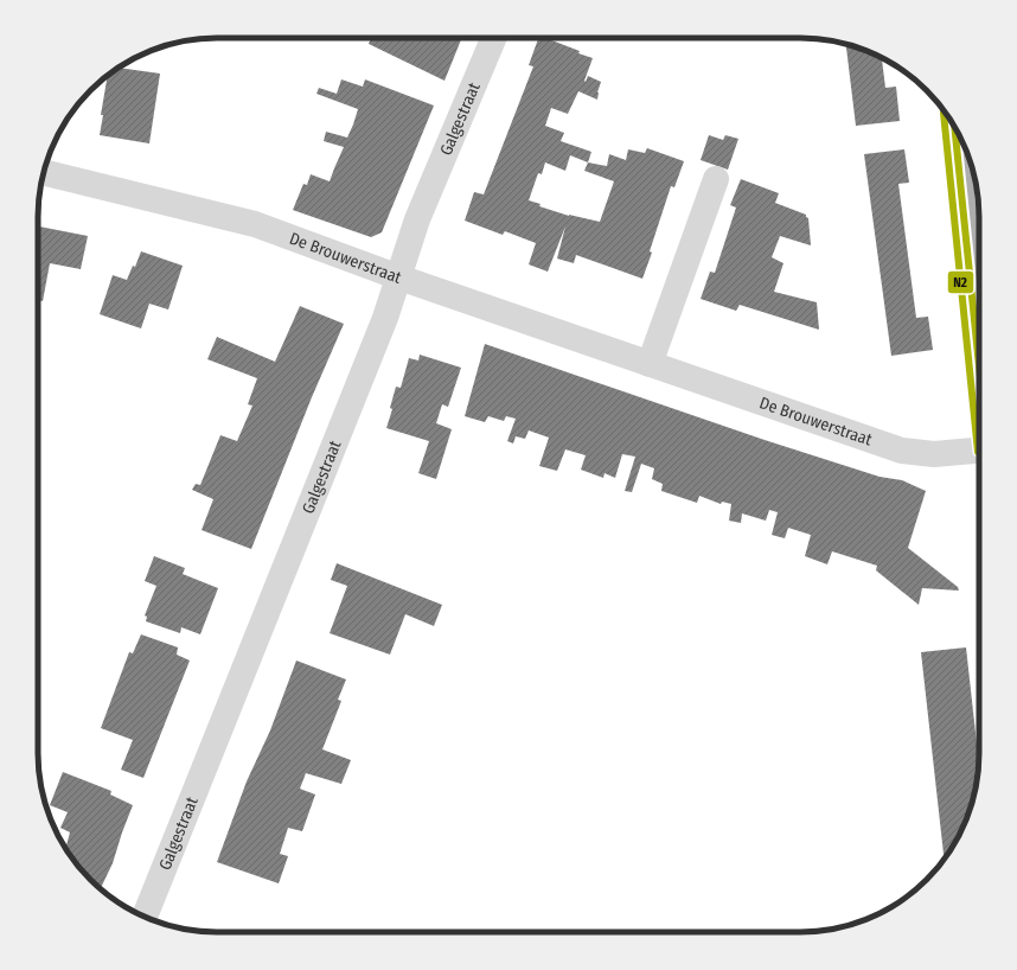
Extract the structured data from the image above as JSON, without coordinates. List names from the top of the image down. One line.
{"streets":{"street":["Galgestraat","De Brouwerstraat"]},"crossings":[["Galgestraat","De Brouwerstraat"]],"lines":["transit line N2"]}
